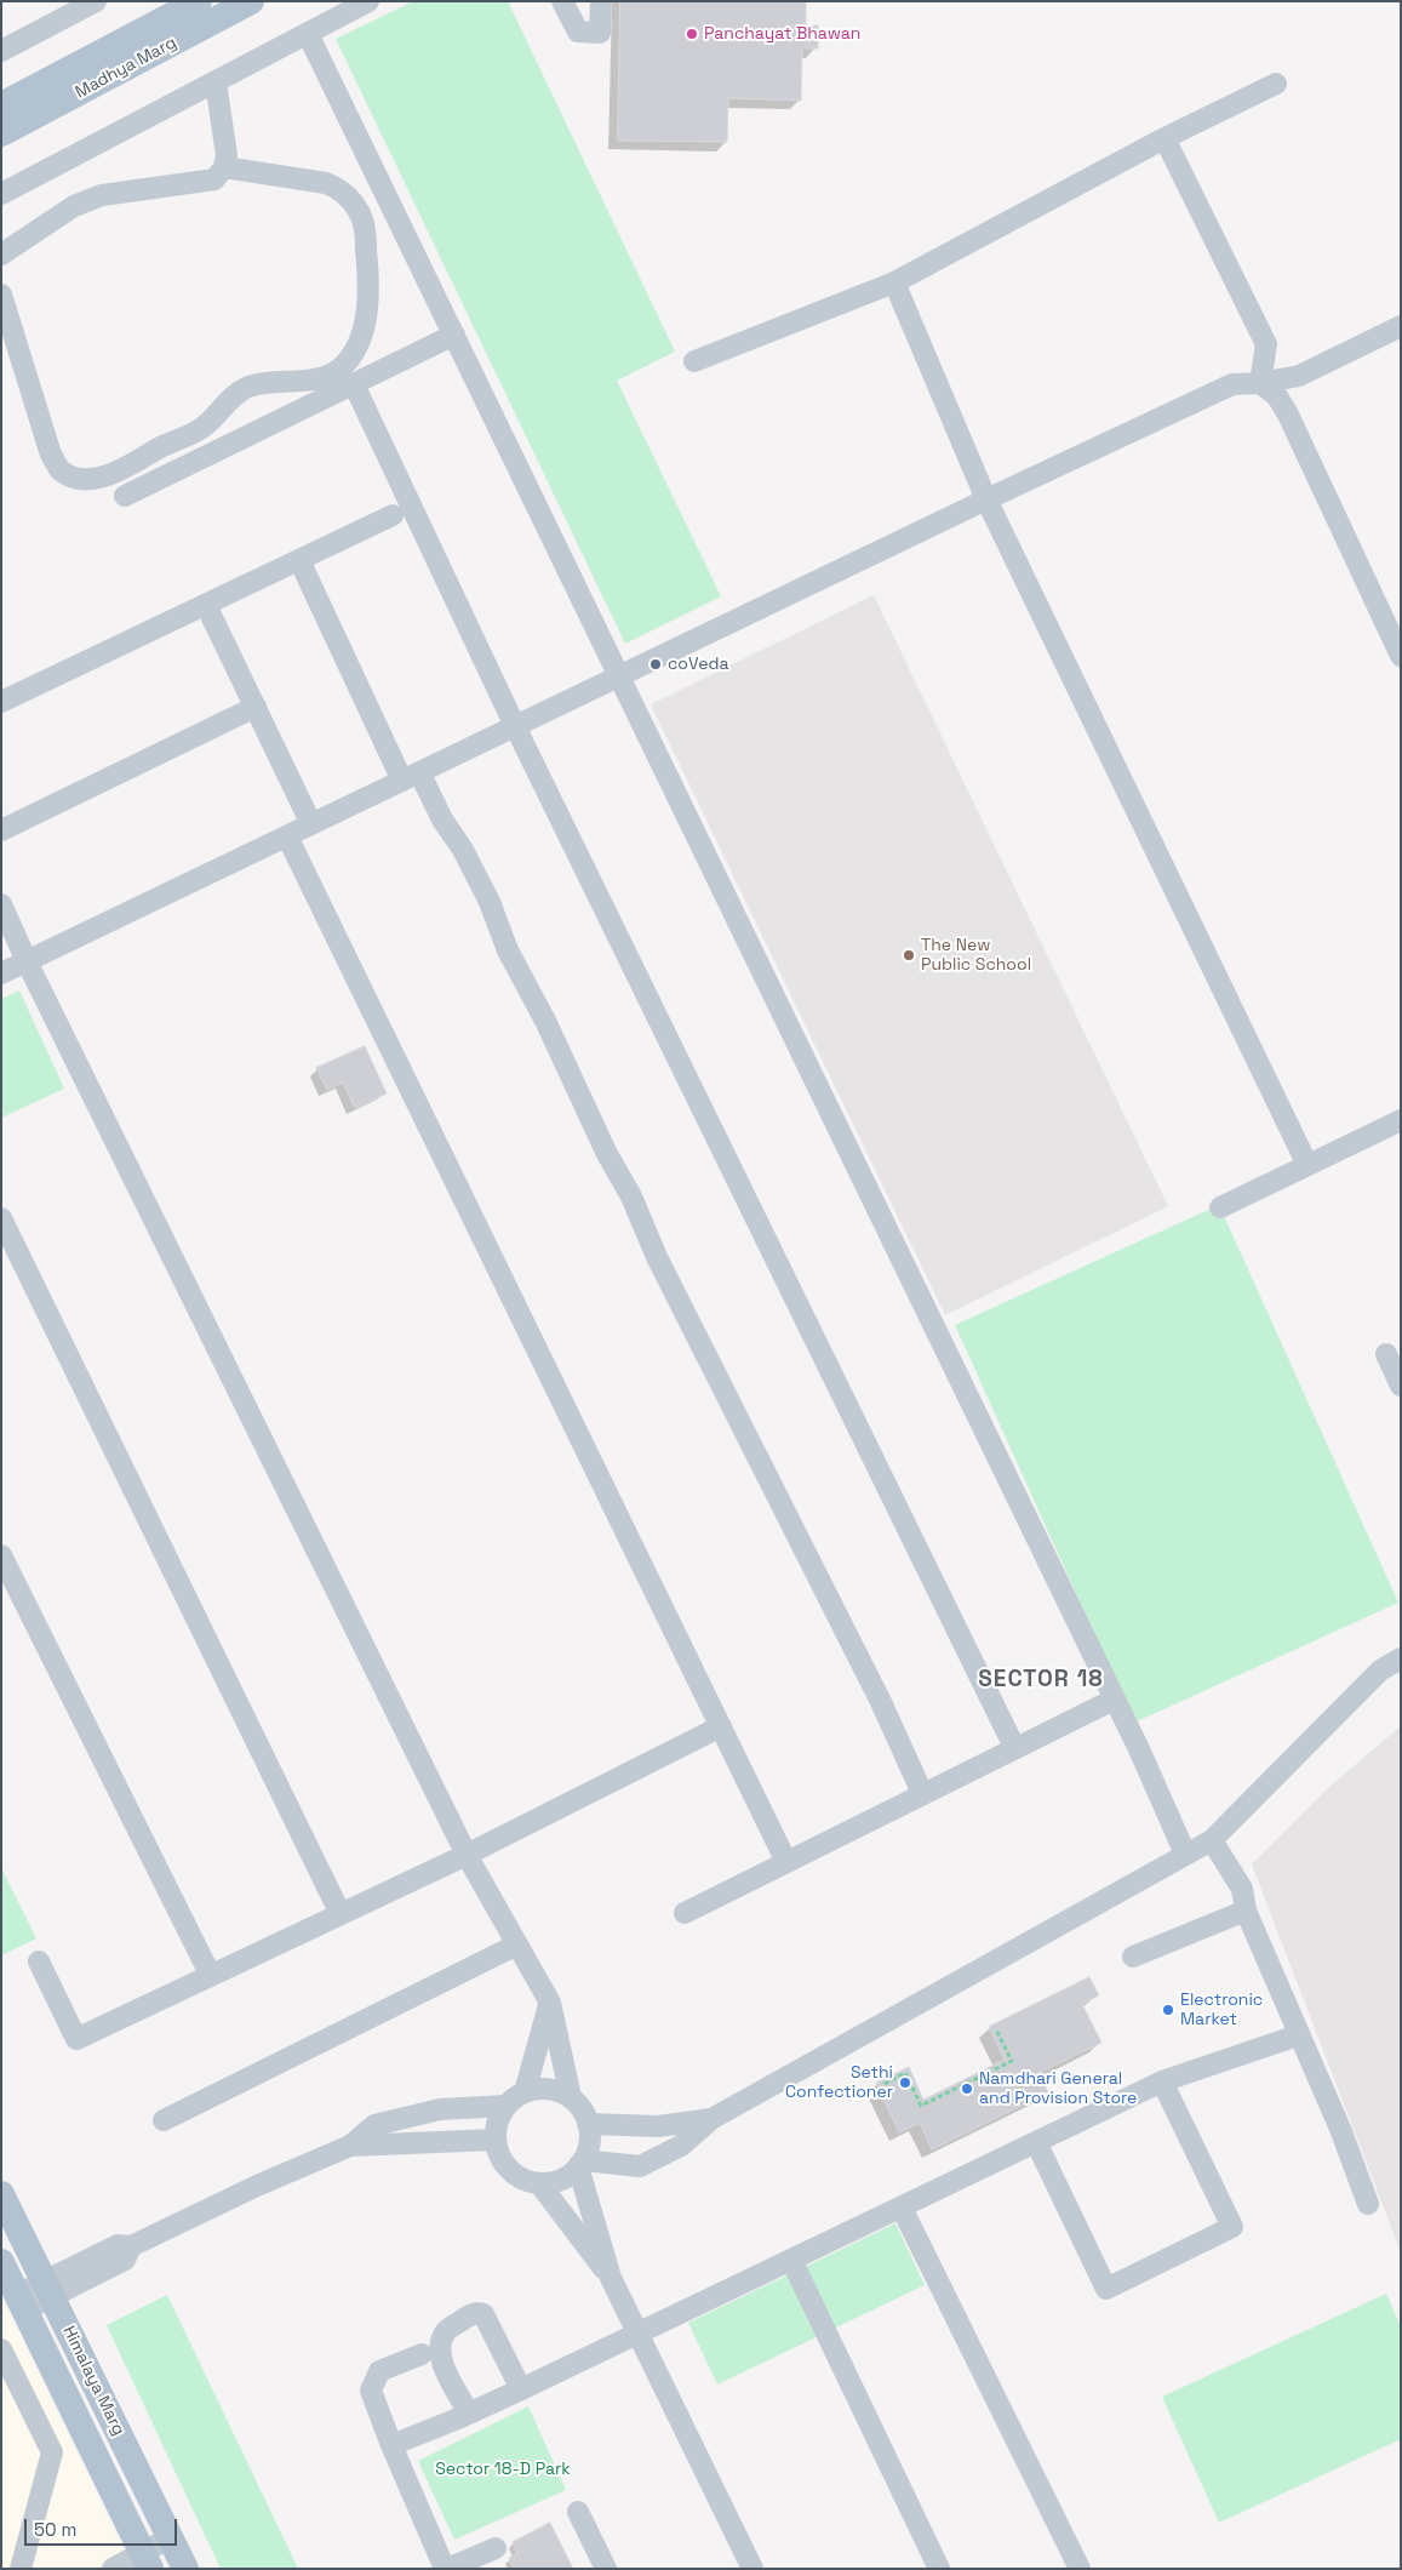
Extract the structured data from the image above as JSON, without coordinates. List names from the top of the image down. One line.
{"streets":{"main road":["Madhya Marg","Himalaya Marg"]},"districts":["SECTOR 18"],"parks":["Sector 18-D Park"],"places":["Panchayat Bhawan","coVeda","The New Public School","Electronic Market","Sethi Confectioner","Namdhari General and Provision Store"],"scale_bar":"50 m"}
